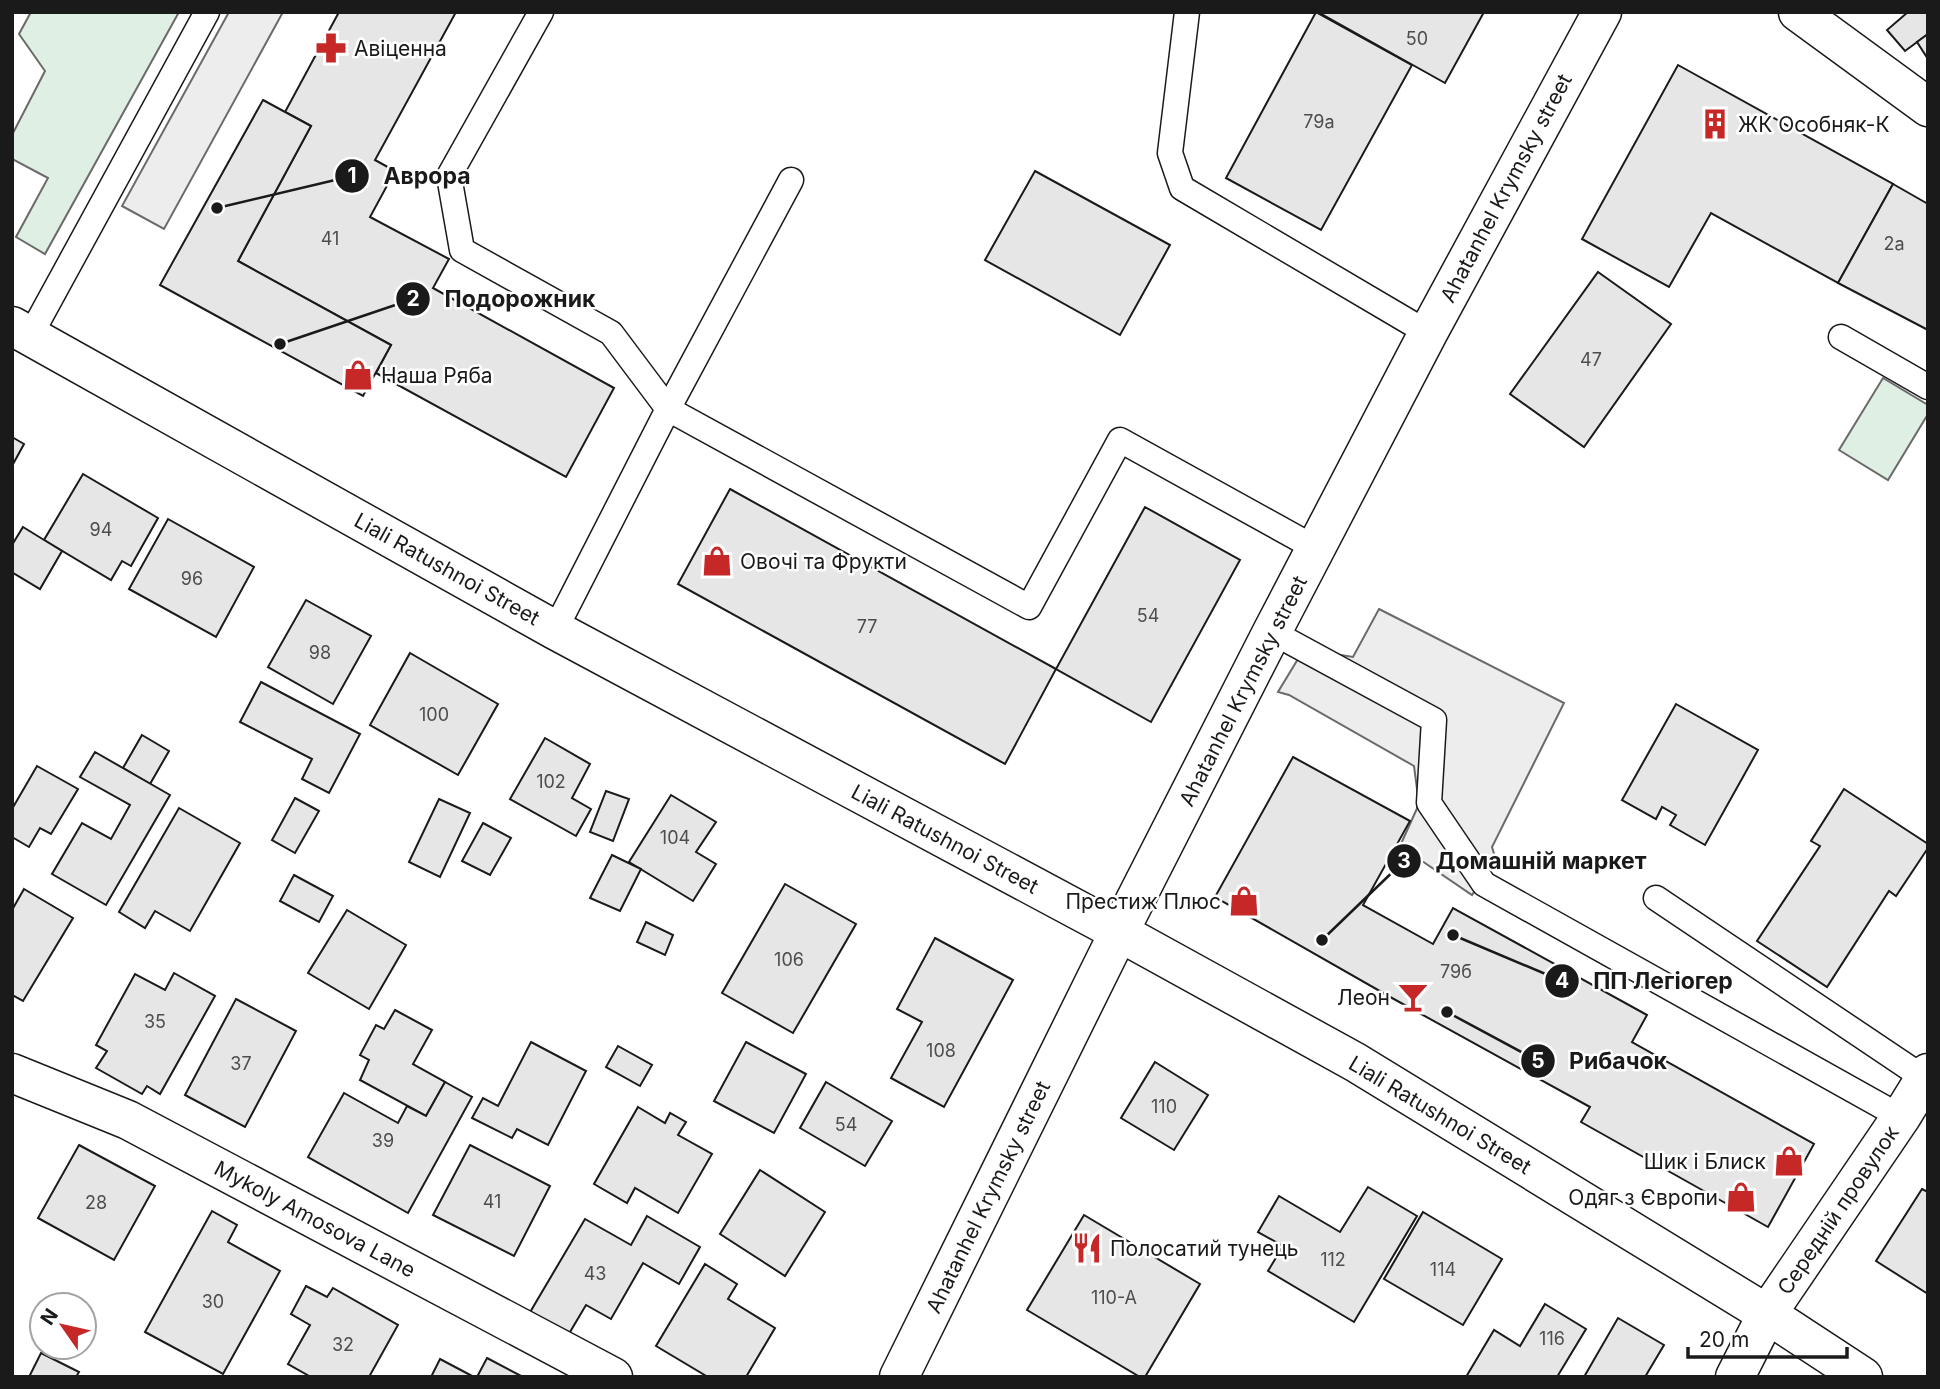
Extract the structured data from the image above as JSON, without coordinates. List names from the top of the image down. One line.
{"streets":{"street":["Ahatanhel Krymsky street","Liali Ratushnoi Street","Середній провулок","Mykoly Amosova Lane"]},"crossings":[["Ahatanhel Krymsky street","Liali Ratushnoi Street"],["Liali Ratushnoi Street","Середній провулок"]],"places":{"pharmacy":["Авіценна"],"building":["ЖК Особняк-К"],"other":["Аврора","Подорожник","ПП Легіогер","Домашній маркет","Рибачок"],"shop":["Наша Ряба","Овочі та Фрукти","Престиж Плюс","Шик і Блиск","Одяг з Європи"],"bar":["Леон"],"restaurant":["Полосатий тунець"]},"house_numbers":["50","79а","41","2а","47","94","96","54","77","98","100","102","104","106","79б","35","108","37","110","54","39","41","28","112","114","43","110-А","30","116","32"],"scale_bar":"20 m","north":"top left"}
